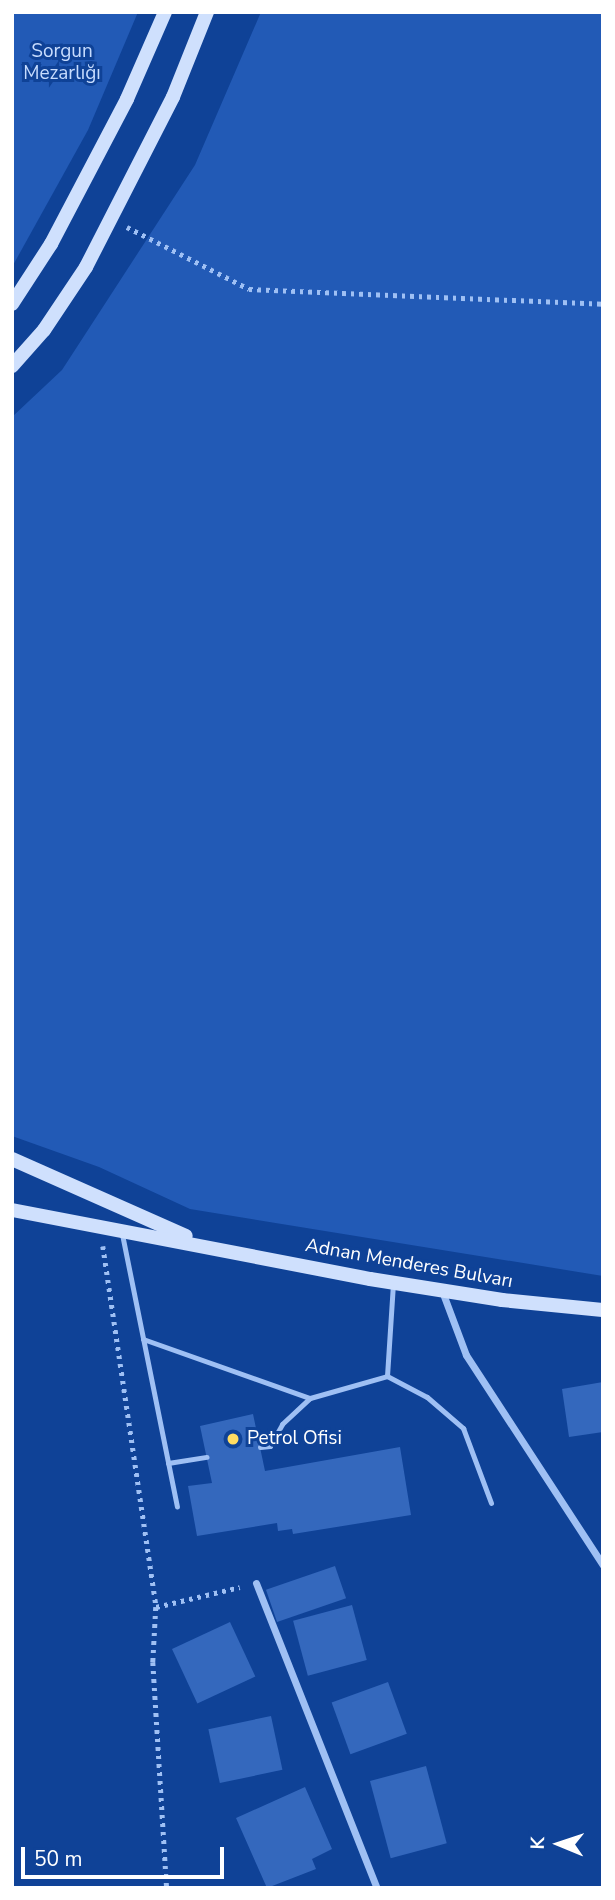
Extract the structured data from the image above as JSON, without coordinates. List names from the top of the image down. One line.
{"streets":{"main road":["Adnan Menderes Bulvarı"]},"parks":["Sorgun Mezarlığı"],"places":["Petrol Ofisi"],"scale_bar":"50 m","north":"left"}
